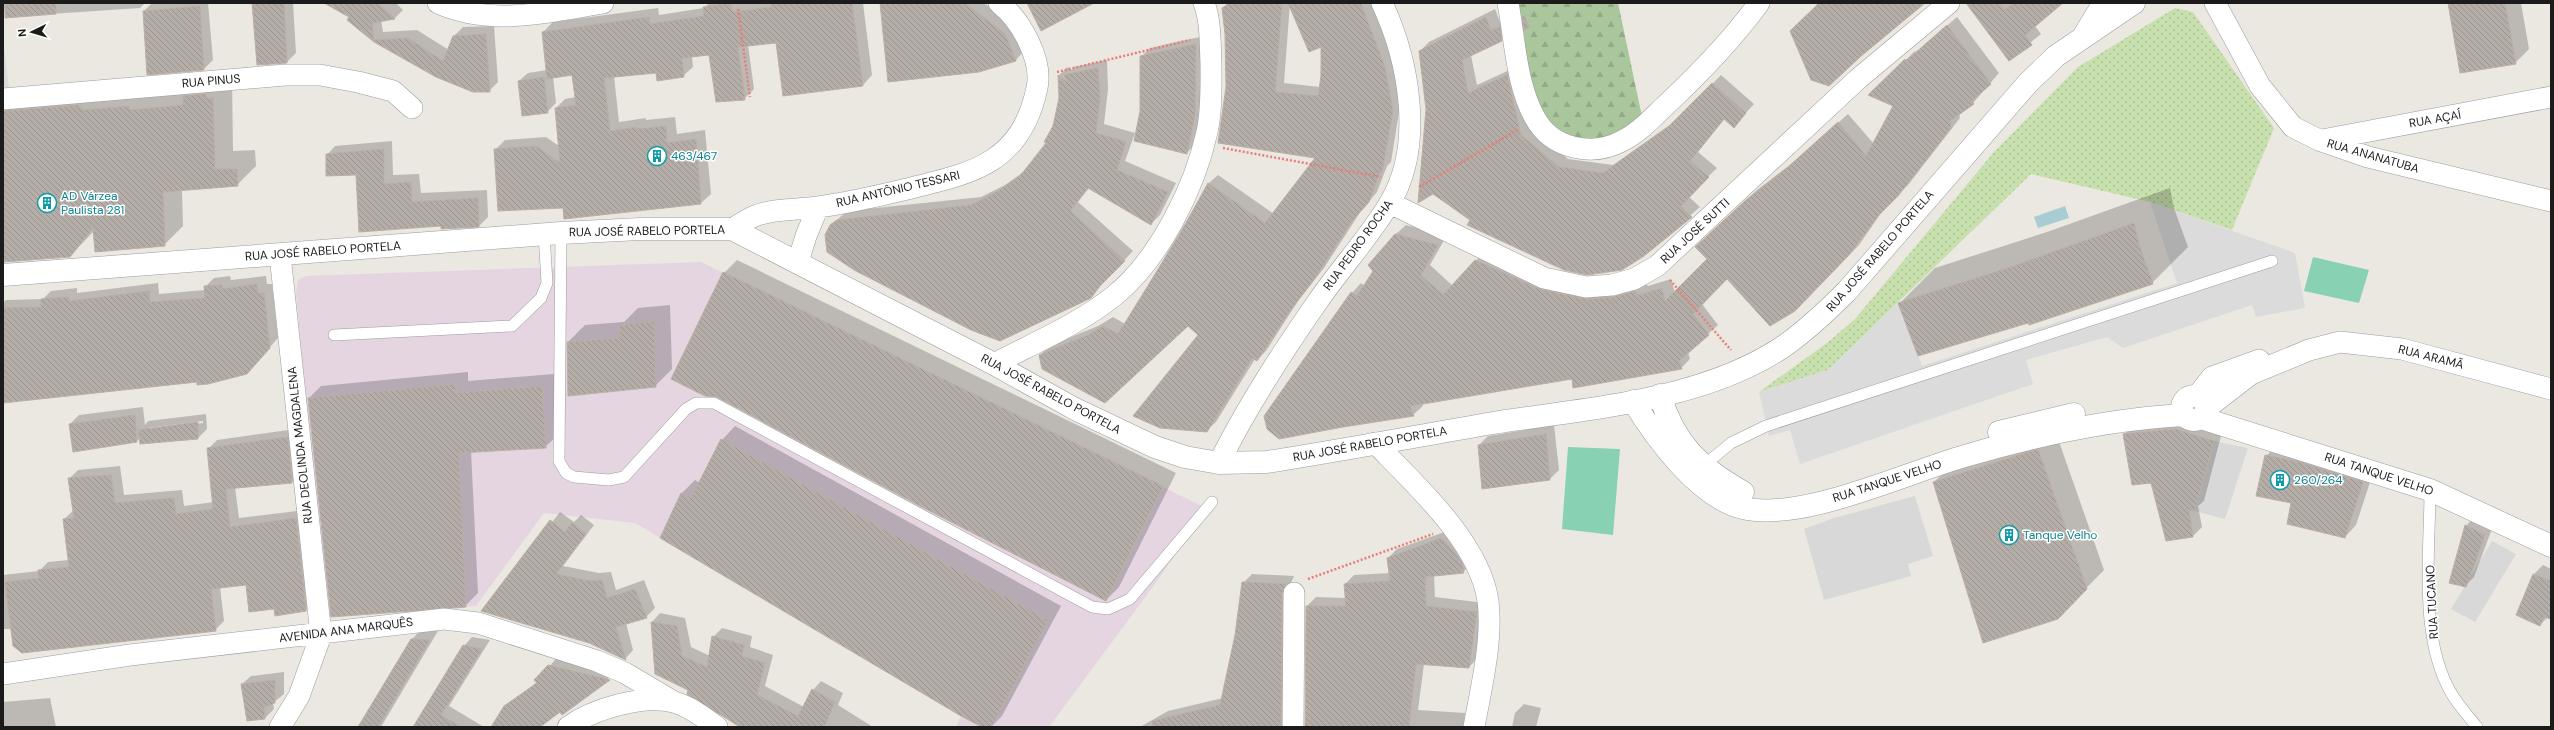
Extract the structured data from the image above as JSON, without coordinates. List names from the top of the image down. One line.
{"streets":{"street":["RUA PINUS","RUA AÇAÍ","RUA ANANATUBA","RUA ANTÔNIO TESSARI","RUA JOSÉ RABELO PORTELA","RUA JOSÉ SUTTI","RUA PEDRO ROCHA","RUA ARAMÃ","RUA DEOLINDA MAGDALENA","RUA TANQUE VELHO","AVENIDA ANA MARQUÊS"],"lane":["RUA TUCANO"]},"crossings":[["RUA AÇAÍ","RUA ANANATUBA"],["RUA ANTÔNIO TESSARI","RUA JOSÉ RABELO PORTELA"],["RUA JOSÉ RABELO PORTELA","RUA PEDRO ROCHA"],["RUA JOSÉ RABELO PORTELA","RUA DEOLINDA MAGDALENA"],["RUA JOSÉ RABELO PORTELA","RUA TANQUE VELHO"],["RUA JOSÉ SUTTI","RUA PEDRO ROCHA"],["RUA ARAMÃ","RUA TANQUE VELHO"],["RUA DEOLINDA MAGDALENA","AVENIDA ANA MARQUÊS"],["RUA TANQUE VELHO","RUA TUCANO"]],"places":{"building":["463/467","AD Várzea Paulista 281","260/264","Tanque Velho"]},"north":"left"}
